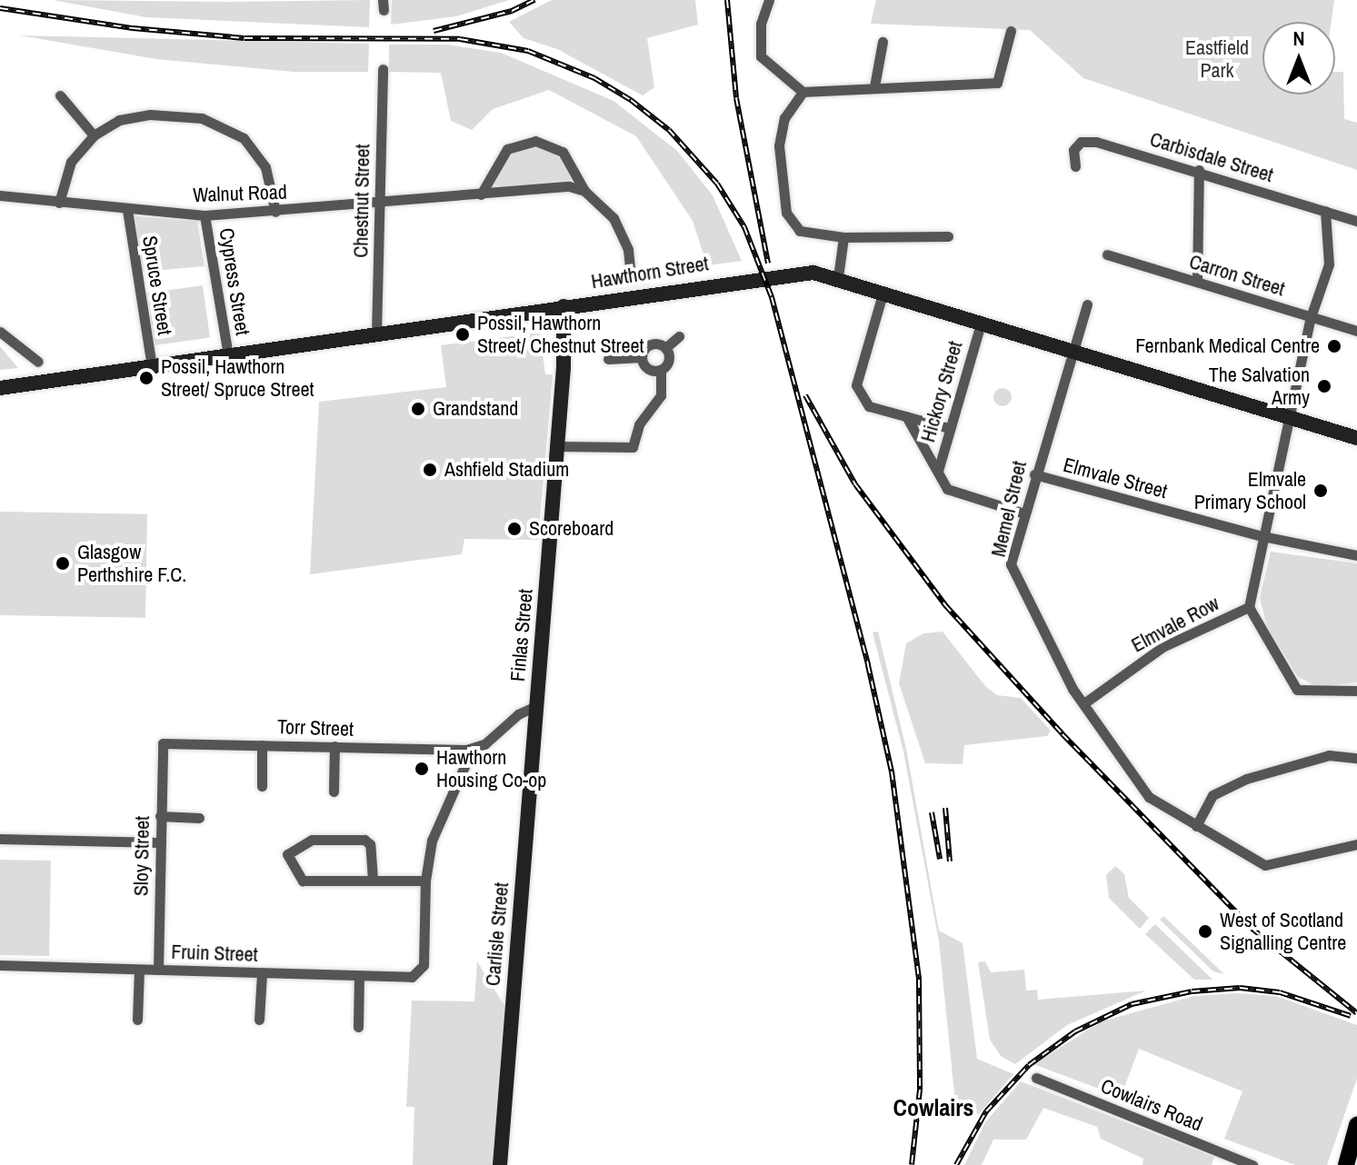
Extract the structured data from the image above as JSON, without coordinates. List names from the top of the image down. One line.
{"streets":{"main road":["Hawthorn Street","Finlas Street","Carlisle Street"],"street":["Carbisdale Street","Walnut Road","Chestnut Street","Carron Street","Cypress Street","Spruce Street","Hickory Street","Elmvale Street","Memel Street","Elmvale Row","Torr Street","Sloy Street","Fruin Street","Cowlairs Road"]},"crossings":[["Walnut Road","Chestnut Street"],["Walnut Road","Cypress Street"],["Walnut Road","Spruce Street"],["Chestnut Street","Hawthorn Street"],["Hawthorn Street","Cypress Street"],["Hawthorn Street","Spruce Street"],["Hawthorn Street","Hickory Street"],["Hawthorn Street","Memel Street"],["Hawthorn Street","Finlas Street"],["Elmvale Street","Memel Street"],["Memel Street","Elmvale Row"],["Finlas Street","Torr Street"],["Finlas Street","Carlisle Street"],["Torr Street","Sloy Street"],["Sloy Street","Fruin Street"]],"districts":["Cowlairs"],"parks":["Eastfield Park"],"places":["Possil, Hawthorn Street/ Chestnut Street","Fernbank Medical Centre","Possil, Hawthorn Street/ Spruce Street","The Salvation Army","Grandstand","Ashfield Stadium","Elmvale Primary School","Scoreboard","Glasgow Perthshire F.C.","Hawthorn Housing Co-op","West of Scotland Signalling Centre"],"north":"top"}
